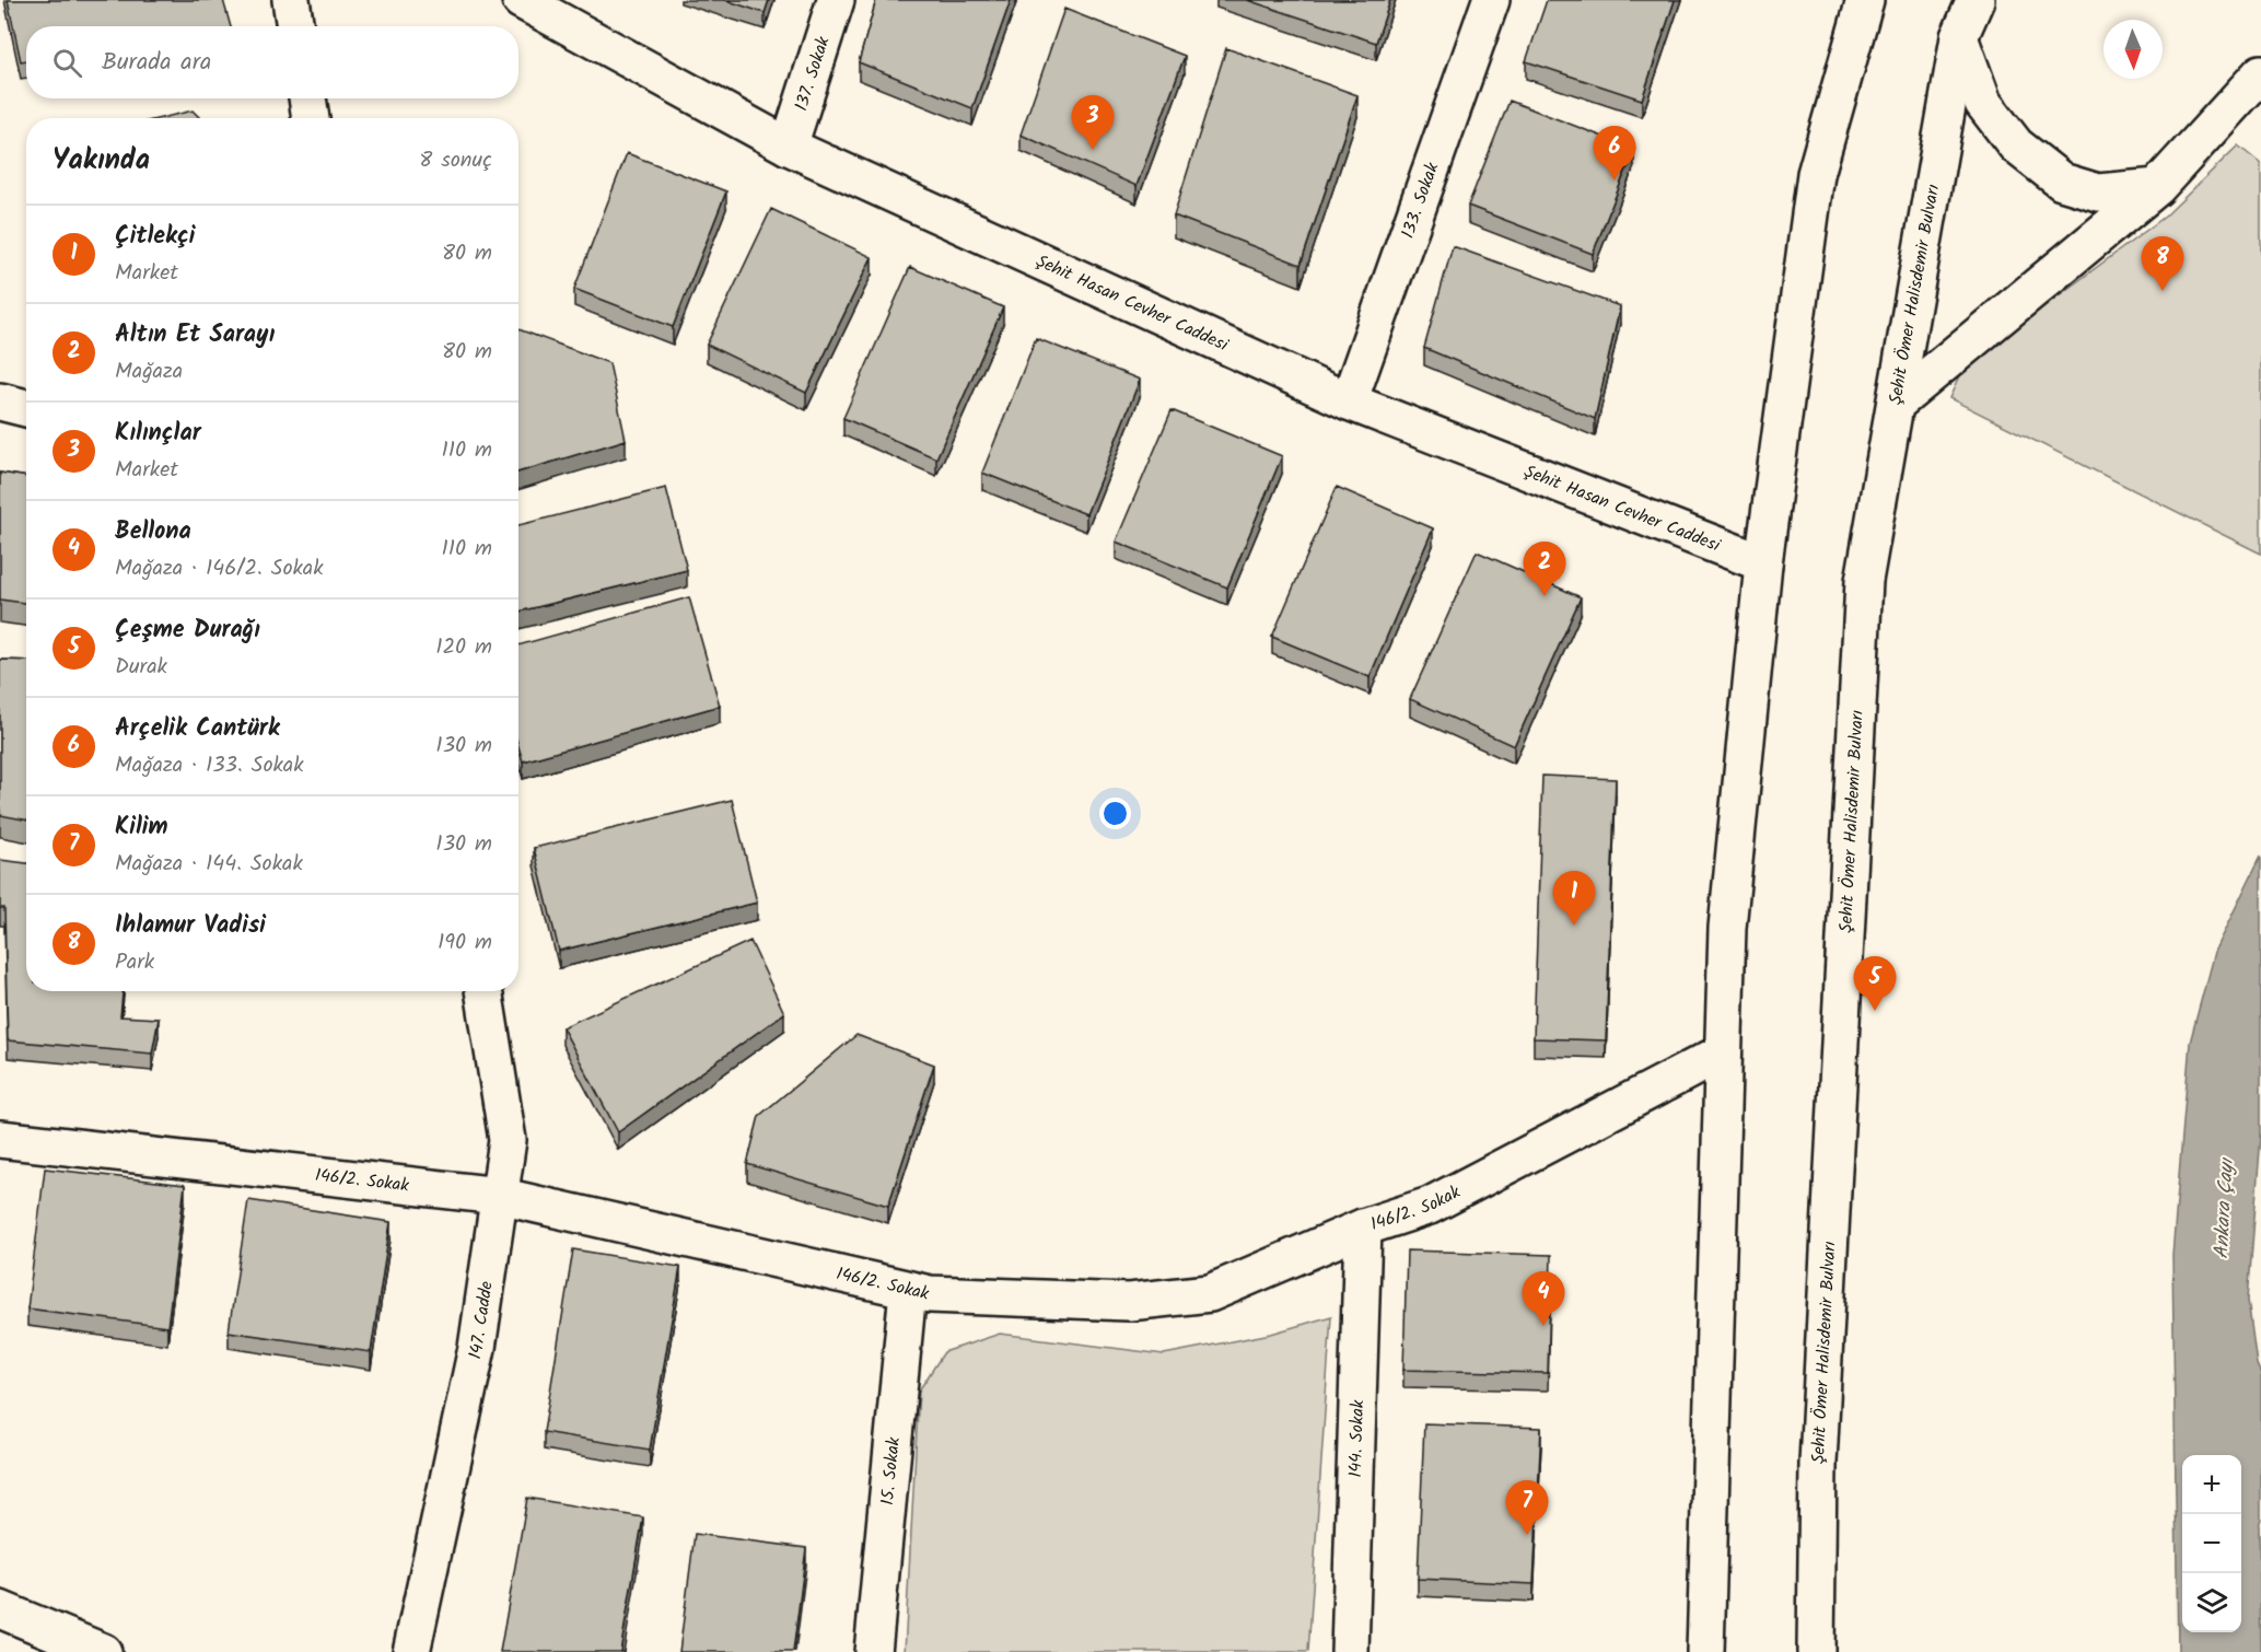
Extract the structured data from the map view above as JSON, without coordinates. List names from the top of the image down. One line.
{"streets":{"main road":["137. Sokak","133. Sokak","Şehit Ömer Halisdemir Bulvarı","Şehit Hasan Cevher Caddesi","146/2. Sokak","147. Cadde","144. Sokak","15. Sokak"]},"crossings":[["137. Sokak","Şehit Hasan Cevher Caddesi"],["133. Sokak","Şehit Hasan Cevher Caddesi"],["146/2. Sokak","147. Cadde"],["146/2. Sokak","144. Sokak"],["146/2. Sokak","15. Sokak"]],"water":["Ankara Çayı"],"north":"bottom","page":{"search":"Burada ara","pins":["3","6","8","2","1","5","4","7"],"heading":["Yakında","8 sonuç"],"list":[{"mark":"1","name":"Çitlekçi","note":"Market","value":"80 m"},{"mark":"2","name":"Altın Et Sarayı","note":"Mağaza","value":"80 m"},{"mark":"3","name":"Kılınçlar","note":"Market","value":"110 m"},{"mark":"4","name":"Bellona","note":"Mağaza · 146/2. Sokak","value":"110 m"},{"mark":"5","name":"Çeşme Durağı","note":"Durak","value":"120 m"},{"mark":"6","name":"Arçelik Cantürk","note":"Mağaza · 133. Sokak","value":"130 m"},{"mark":"7","name":"Kilim","note":"Mağaza · 144. Sokak","value":"130 m"},{"mark":"8","name":"Ihlamur Vadisi","note":"Park","value":"190 m"}],"map_buttons":["+","−"]}}
